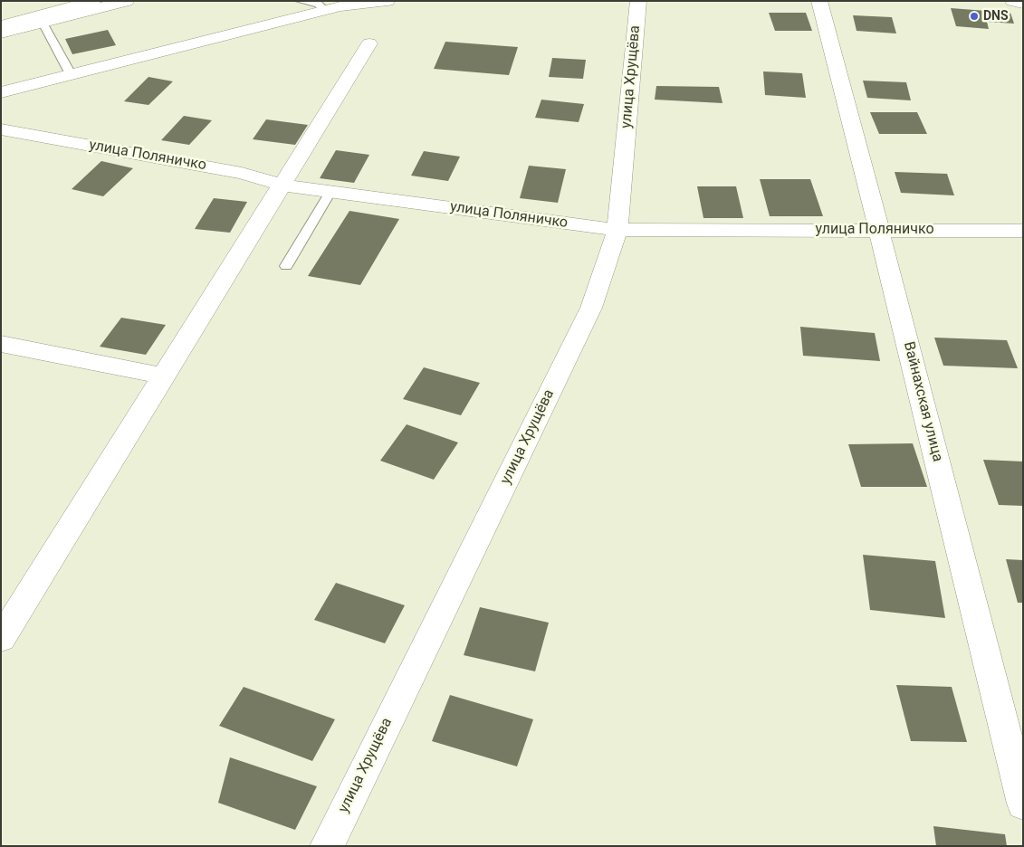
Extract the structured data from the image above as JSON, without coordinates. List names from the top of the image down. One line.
{"streets":{"main road":["улица Хрущёва","улица Поляничко","Вайнахская улица"]},"crossings":[["улица Хрущёва","улица Поляничко"],["улица Поляничко","Вайнахская улица"]],"places":["DNS"]}
